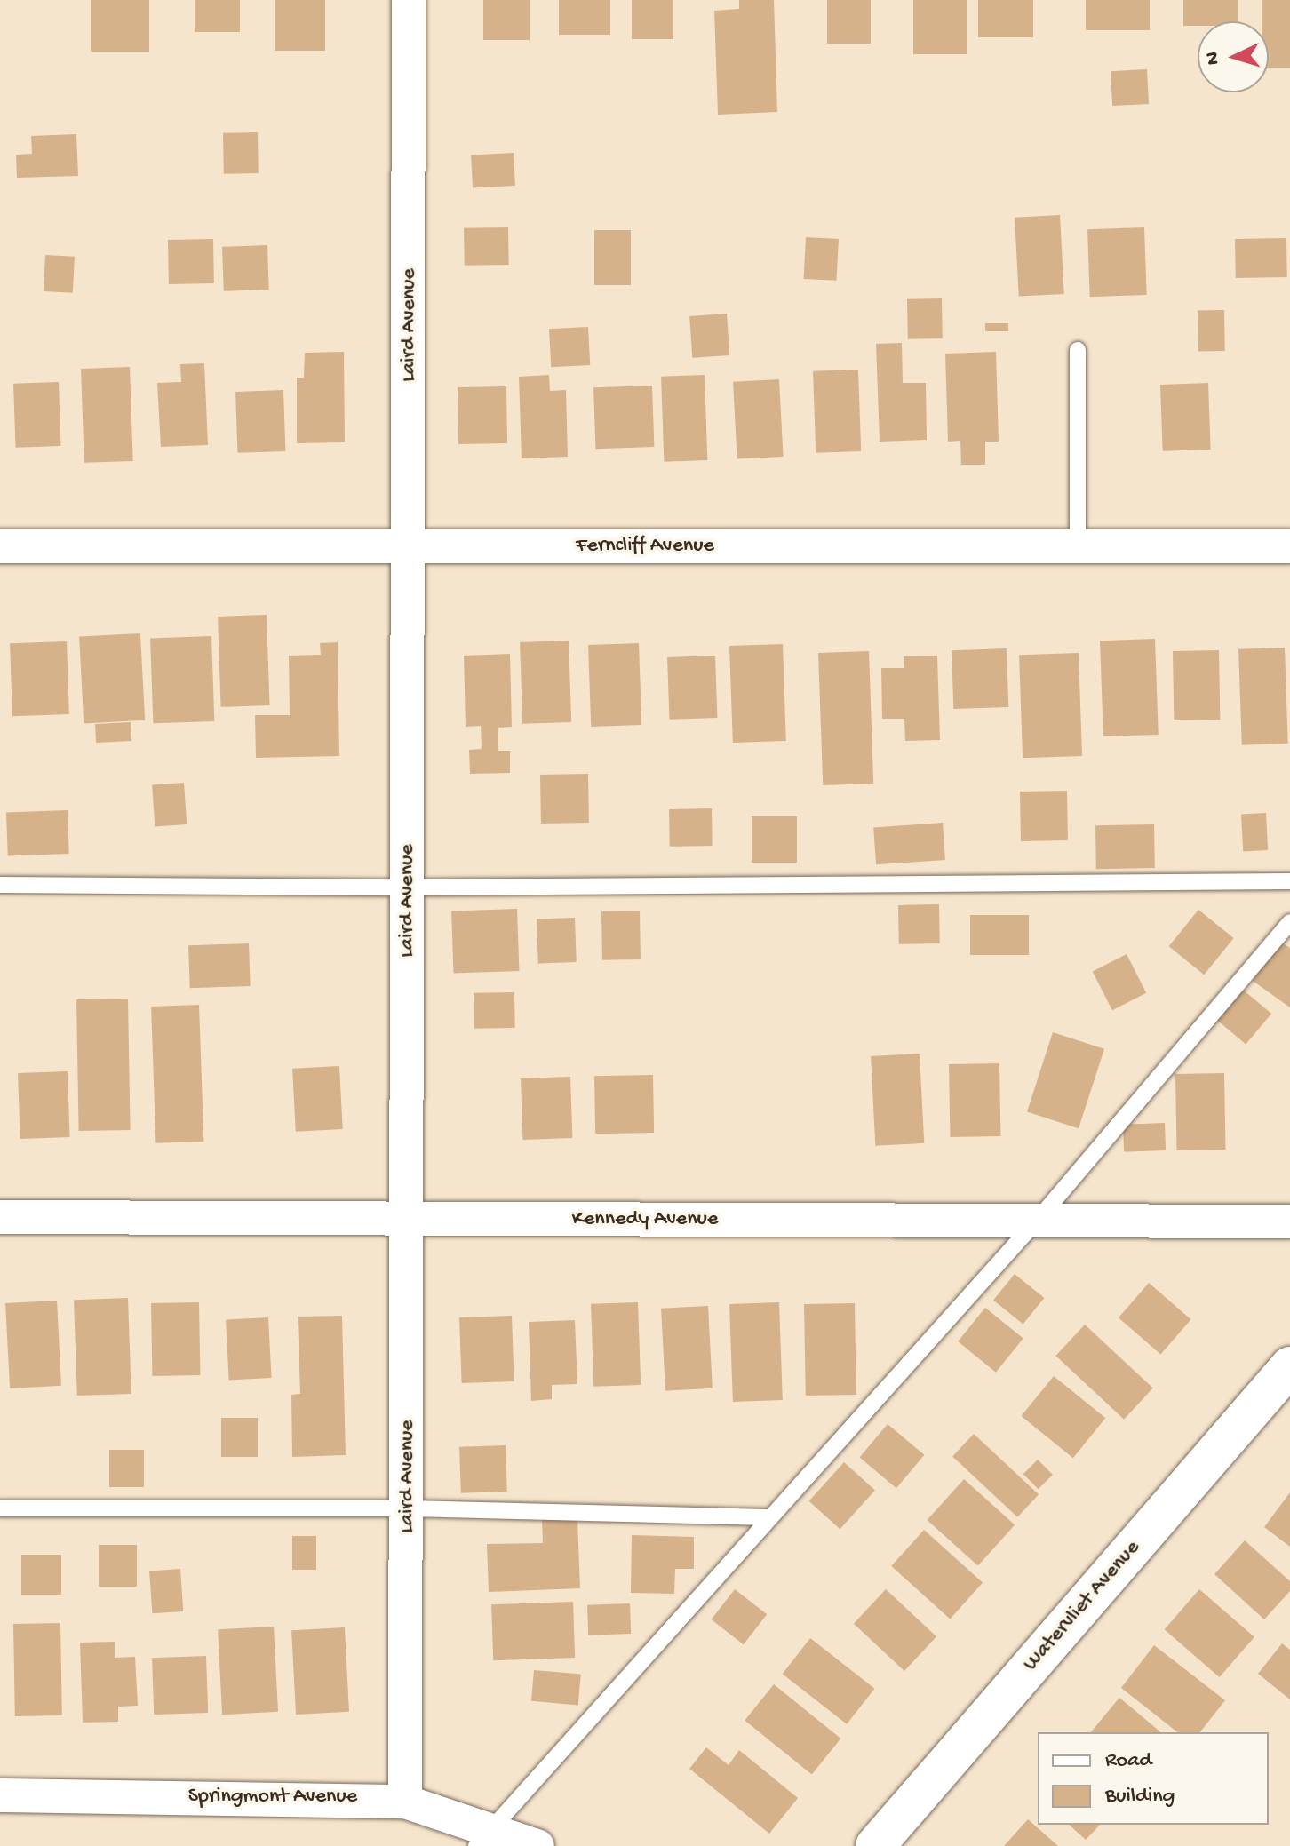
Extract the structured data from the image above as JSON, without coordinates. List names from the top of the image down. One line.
{"streets":{"street":["Laird Avenue","Ferncliff Avenue","Kennedy Avenue","Watervliet Avenue","Springmont Avenue"]},"crossings":[["Laird Avenue","Ferncliff Avenue"],["Laird Avenue","Kennedy Avenue"],["Laird Avenue","Springmont Avenue"]],"legend":["Road","Building"],"north":"left"}
